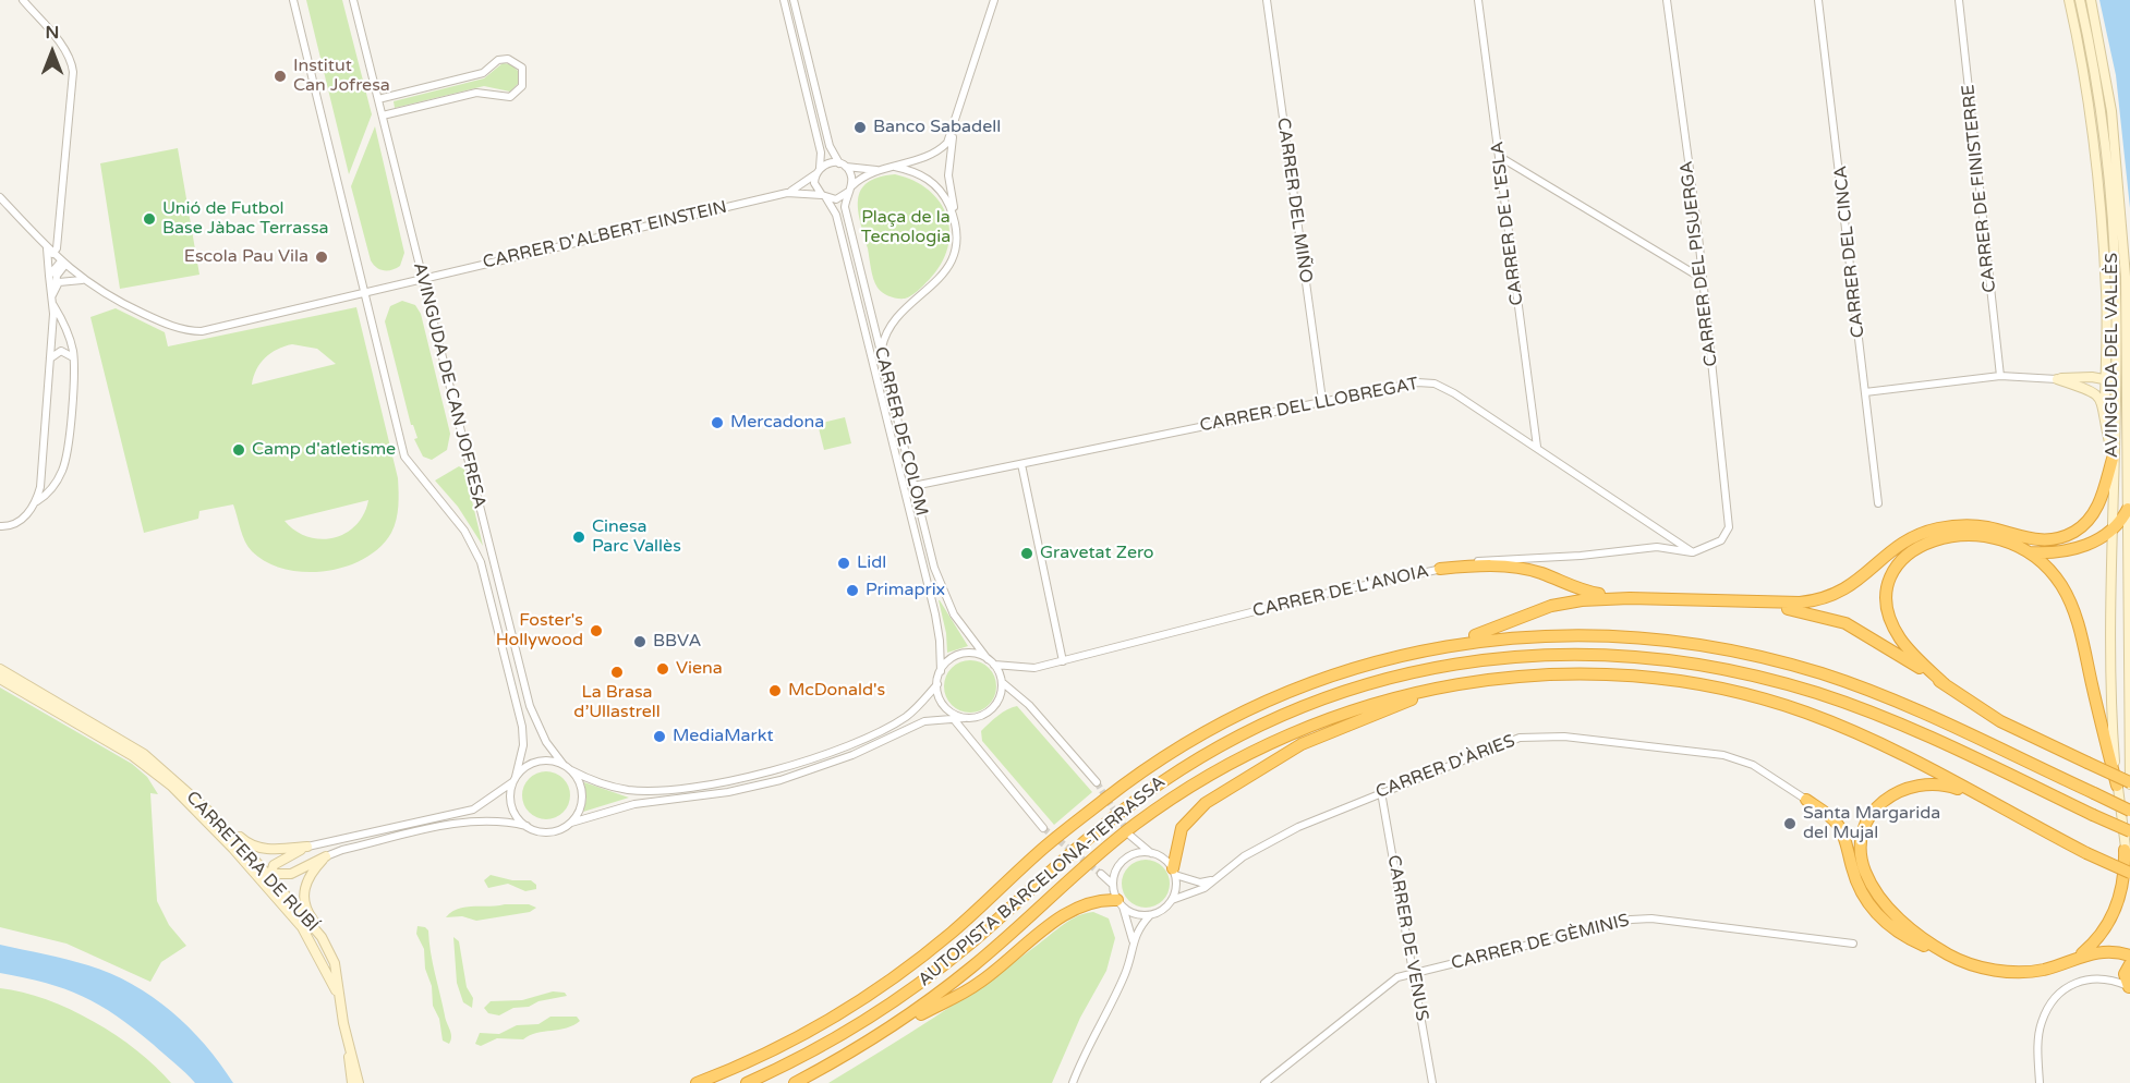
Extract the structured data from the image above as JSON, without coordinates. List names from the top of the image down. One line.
{"streets":{"highway":["AUTOPISTA BARCELONA-TERRASSA"],"main road":["AVINGUDA DEL VALLÈS","CARRETERA DE RUBÍ"],"street":["CARRER DE FINISTERRE","CARRER DEL MIÑO","CARRER DE L'ESLA","CARRER D'ALBERT EINSTEIN","CARRER DEL CINCA","CARRER DEL PISUERGA","AVINGUDA DE CAN JOFRESA","CARRER DEL LLOBREGAT","CARRER DE COLOM","CARRER DE L'ANOIA","CARRER D'ÀRIES","CARRER DE VENUS","CARRER DE GÈMINIS"]},"crossings":[["CARRER DEL MIÑO","CARRER DEL LLOBREGAT"],["CARRER DE L'ESLA","CARRER DEL LLOBREGAT"],["CARRER D'ALBERT EINSTEIN","AVINGUDA DE CAN JOFRESA"],["CARRER D'ALBERT EINSTEIN","CARRER DE COLOM"],["CARRER DEL PISUERGA","CARRER DEL LLOBREGAT"],["CARRER DEL PISUERGA","CARRER DE L'ANOIA"],["CARRER DEL LLOBREGAT","CARRER DE COLOM"],["CARRER DEL LLOBREGAT","CARRER DE L'ANOIA"],["CARRER DE COLOM","CARRER DE L'ANOIA"],["CARRER D'ÀRIES","CARRER DE VENUS"],["CARRER DE VENUS","CARRER DE GÈMINIS"]],"parks":["Plaça de la Tecnologia"],"places":["Institut Can Jofresa","Banco Sabadell","Unió de Futbol Base Jàbac Terrassa","Escola Pau Vila","Mercadona","Camp d'atletisme","Cinesa Parc Vallès","Gravetat Zero","Lidl","Primaprix","Foster's Hollywood","BBVA","Viena","La Brasa d’Ullastrell","McDonald's","MediaMarkt","Santa Margarida del Mujal"],"north":"top"}
